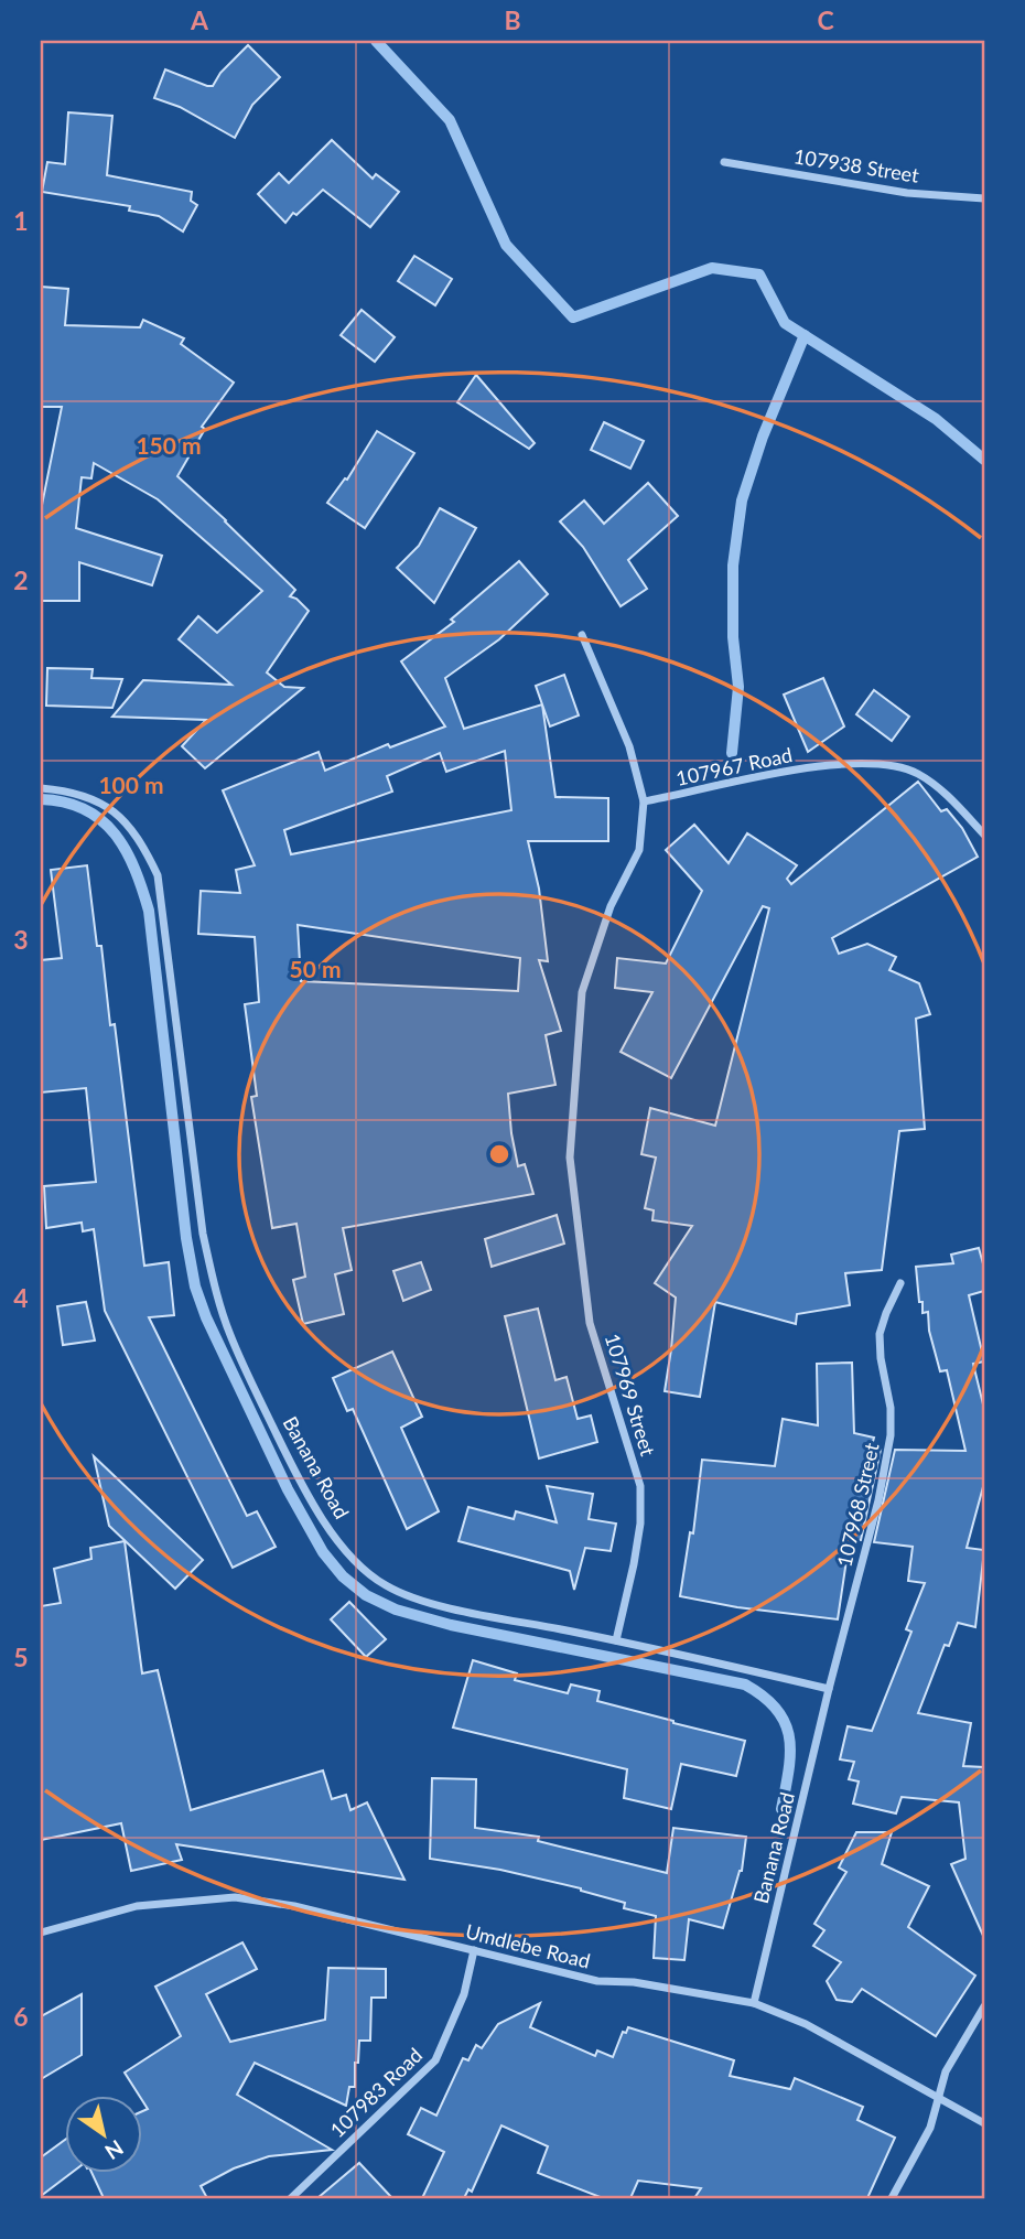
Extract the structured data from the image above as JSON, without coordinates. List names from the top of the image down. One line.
{"streets":{"street":["107938 Street","107967 Road","107969 Street","Banana Road","107968 Street","Umdlebe Road","107983 Road"]},"crossings":[["107967 Road","107969 Street"],["107969 Street","Banana Road"],["Banana Road","107968 Street"],["Banana Road","Umdlebe Road"],["Umdlebe Road","107983 Road"]],"north":"bottom right","grid":{"columns":["A","B","C"],"rows":["1","2","3","4","5","6"]},"rings":["150 m","100 m","50 m"]}
